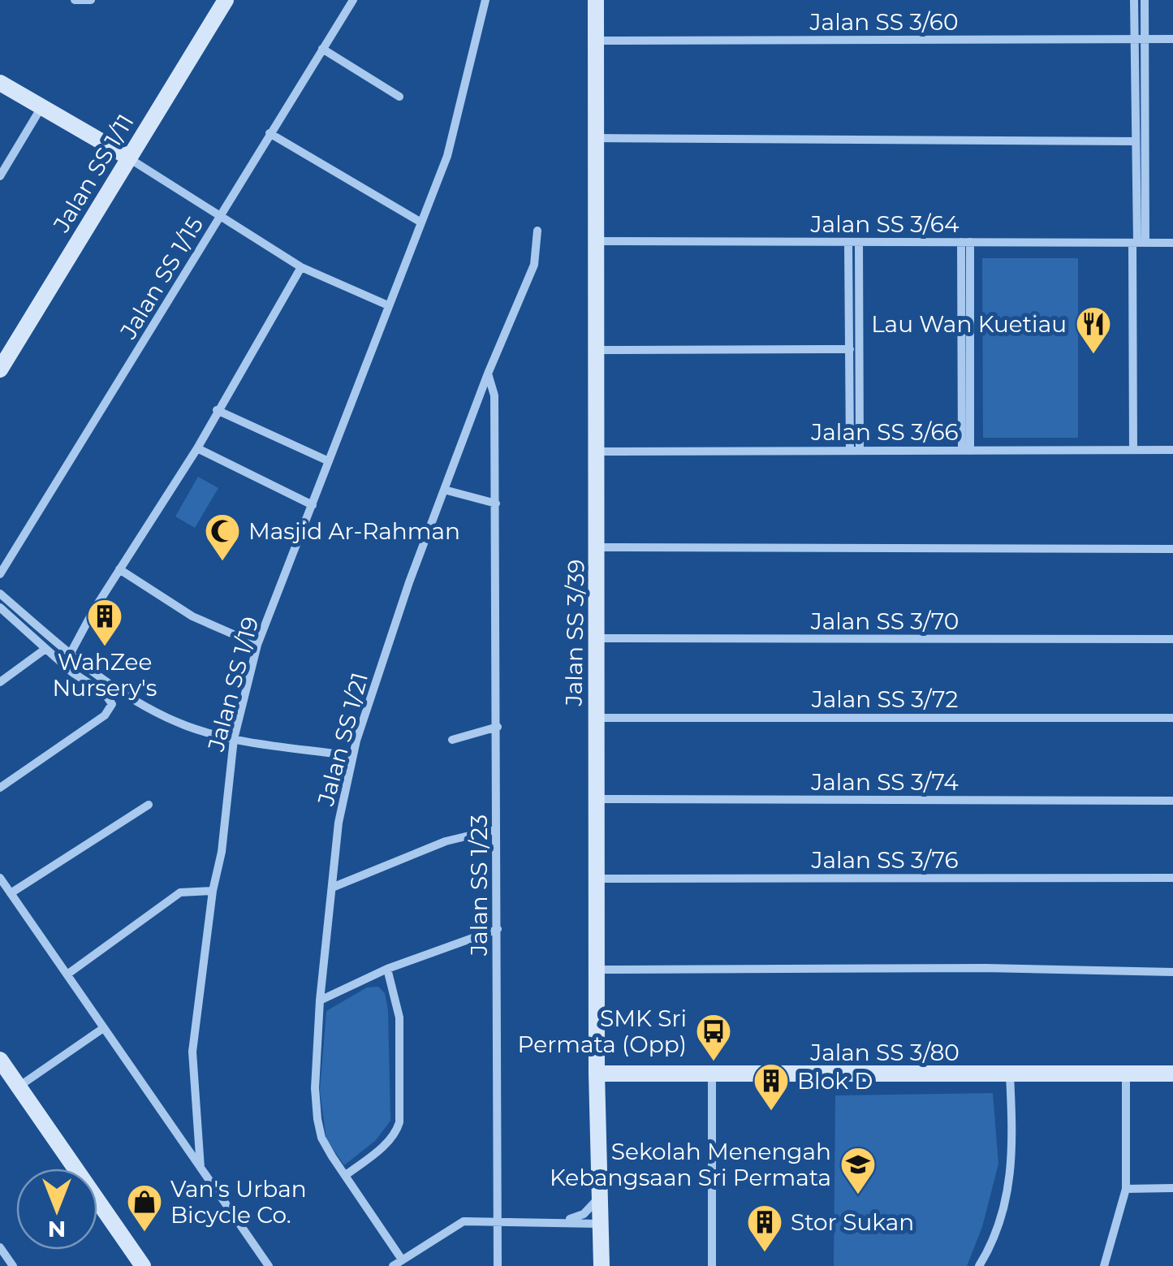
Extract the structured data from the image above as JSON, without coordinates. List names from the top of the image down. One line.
{"streets":{"street":["Jalan SS 3/60","Jalan SS 1/11","Jalan SS 3/64","Jalan SS 1/15","Jalan SS 3/66","Jalan SS 3/70","Jalan SS 3/39","Jalan SS 1/19","Jalan SS 3/72","Jalan SS 1/21","Jalan SS 3/74","Jalan SS 3/76","Jalan SS 1/23","Jalan SS 3/80"]},"crossings":[["Jalan SS 3/60","Jalan SS 3/39"],["Jalan SS 3/64","Jalan SS 3/39"],["Jalan SS 3/66","Jalan SS 3/39"],["Jalan SS 3/70","Jalan SS 3/39"],["Jalan SS 3/39","Jalan SS 3/72"],["Jalan SS 3/39","Jalan SS 3/74"],["Jalan SS 3/39","Jalan SS 3/76"],["Jalan SS 3/39","Jalan SS 3/80"],["Jalan SS 1/21","Jalan SS 1/23"]],"places":{"restaurant":["Lau Wan Kuetiau"],"mosque":["Masjid Ar-Rahman"],"building":["WahZee Nursery's","Blok D","Stor Sukan"],"bus stop":["SMK Sri Permata (Opp)"],"school or university":["Sekolah Menengah Kebangsaan Sri Permata"],"shop":["Van's Urban Bicycle Co."]},"north":"bottom"}
